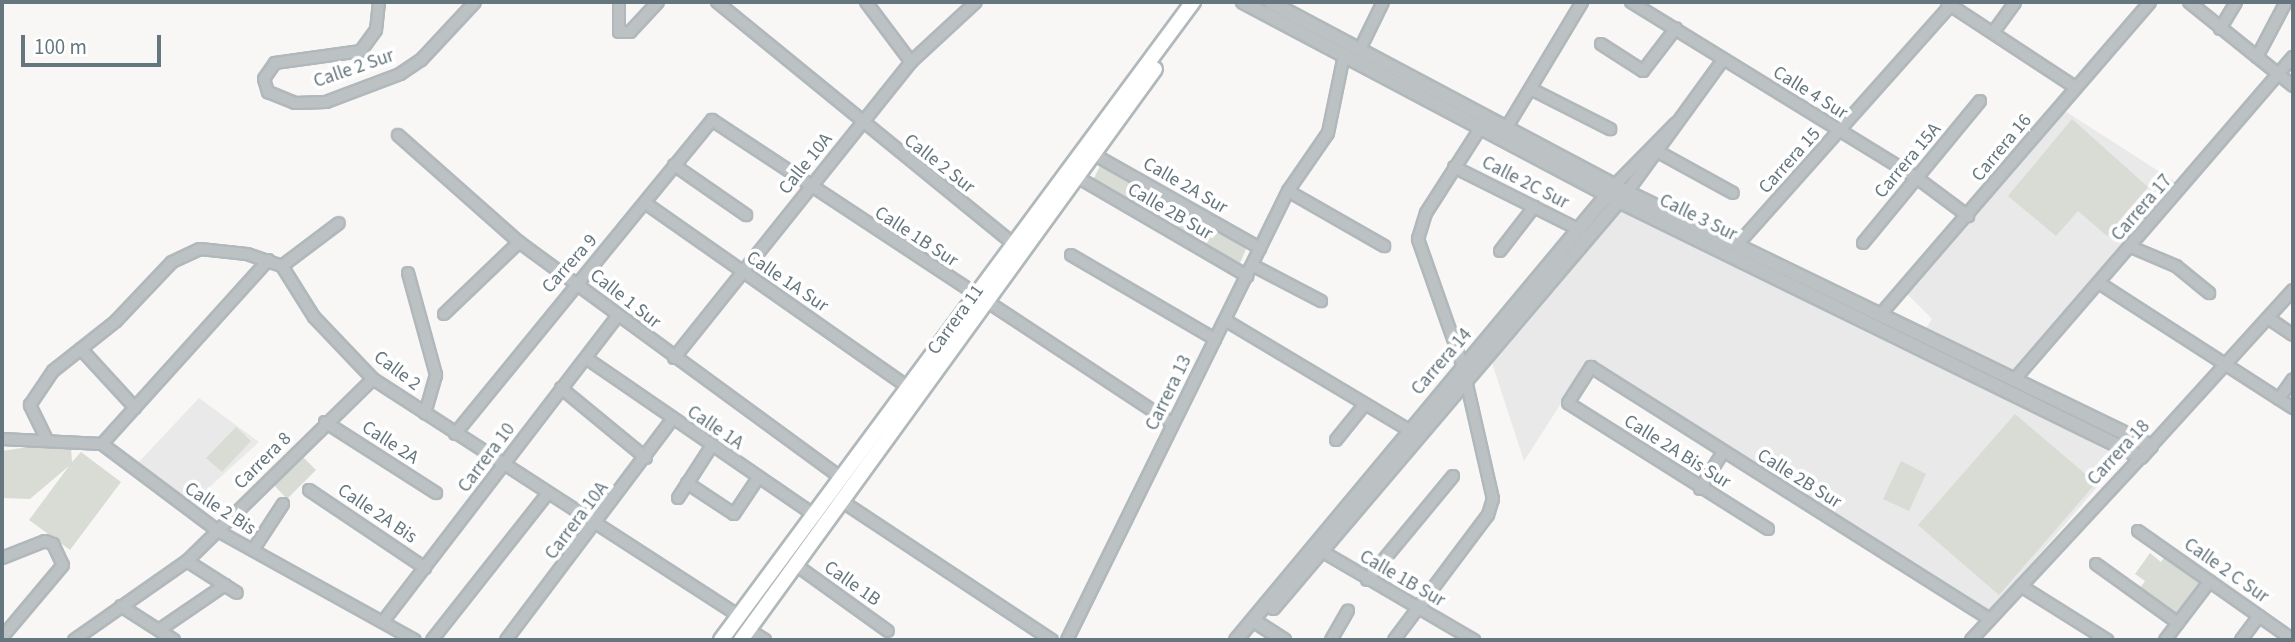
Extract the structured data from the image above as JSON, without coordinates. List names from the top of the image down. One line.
{"streets":{"main road":["Carrera 11"],"street":["Calle 2 Sur","Calle 4 Sur","Carrera 16","Carrera 15","Carrera 15A","Calle 10A","Calle 2C Sur","Calle 2A Sur","Carrera 17","Calle 2B Sur","Calle 3 Sur","Calle 1B Sur","Carrera 9","Calle 1A Sur","Calle 1 Sur","Carrera 14","Calle 2","Carrera 13","Calle 1A","Calle 2A","Calle 2A Bis Sur","Carrera 18","Carrera 10","Carrera 8","Calle 2 Bis","Calle 2A Bis","Carrera 10A","Calle 2 C Sur","Calle 1B"]},"crossings":[["Calle 2 Sur","Calle 10A"],["Calle 2 Sur","Carrera 11"],["Calle 4 Sur","Carrera 16"],["Calle 4 Sur","Carrera 15"],["Calle 4 Sur","Carrera 15A"],["Calle 4 Sur","Carrera 14"],["Carrera 16","Calle 3 Sur"],["Carrera 15","Calle 3 Sur"],["Calle 10A","Calle 1B Sur"],["Calle 10A","Calle 1A Sur"],["Calle 10A","Calle 1 Sur"],["Calle 2C Sur","Carrera 14"],["Calle 2A Sur","Carrera 11"],["Calle 2A Sur","Carrera 13"],["Carrera 17","Calle 3 Sur"],["Calle 2B Sur","Carrera 11"],["Calle 2B Sur","Carrera 13"],["Calle 2B Sur","Calle 2A Bis Sur"],["Calle 2B Sur","Carrera 18"],["Calle 3 Sur","Carrera 14"],["Calle 3 Sur","Carrera 13"],["Calle 3 Sur","Carrera 18"],["Calle 1B Sur","Carrera 9"],["Calle 1B Sur","Carrera 11"],["Calle 1B Sur","Carrera 14"],["Calle 1B Sur","Carrera 13"],["Carrera 9","Calle 1A Sur"],["Carrera 9","Calle 1 Sur"],["Carrera 9","Calle 2"],["Calle 1A Sur","Carrera 11"],["Calle 1 Sur","Carrera 11"],["Calle 1 Sur","Carrera 10"],["Carrera 11","Calle 2"],["Carrera 11","Calle 1A"],["Carrera 11","Calle 1B"],["Calle 2","Carrera 10"],["Calle 2","Carrera 8"],["Calle 2","Carrera 10A"],["Calle 1A","Carrera 10"],["Calle 1A","Carrera 10A"],["Calle 2A","Carrera 8"],["Carrera 10","Calle 2 Bis"],["Carrera 10","Calle 2A Bis"],["Carrera 8","Calle 2 Bis"]],"scale_bar":"100 m"}
